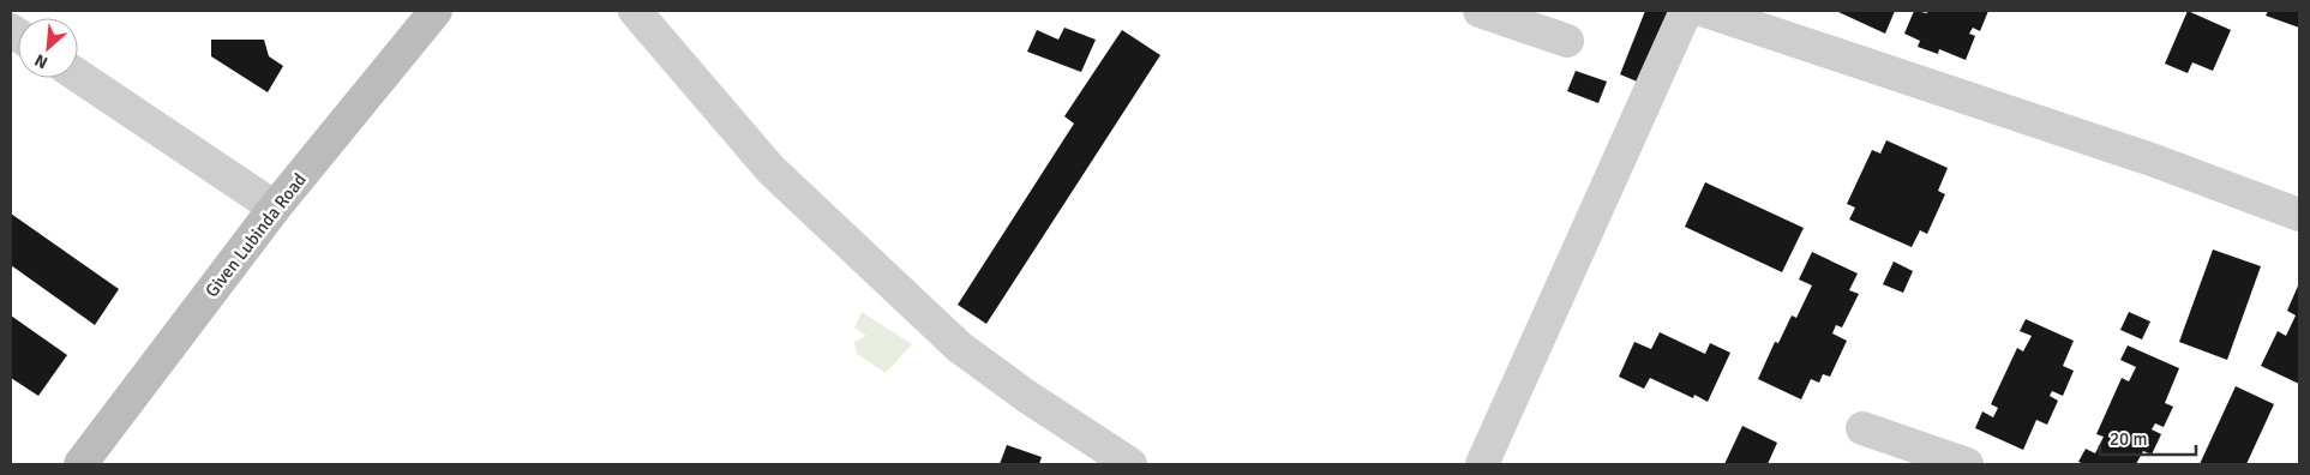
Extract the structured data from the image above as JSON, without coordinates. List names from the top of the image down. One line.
{"streets":{"street":["Given Lubinda Road"]},"scale_bar":"20 m","north":"bottom left"}
